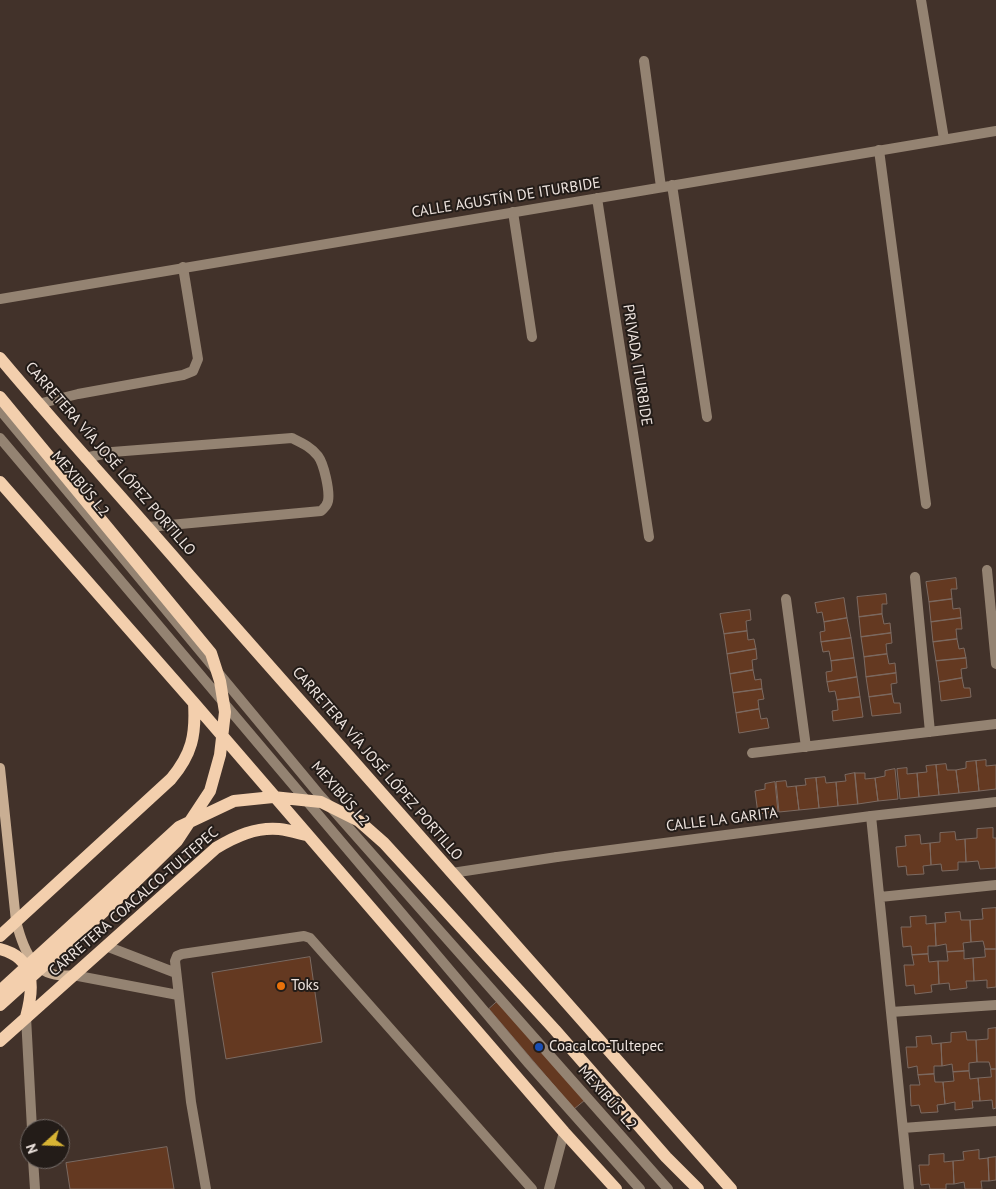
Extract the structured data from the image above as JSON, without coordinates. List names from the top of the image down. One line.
{"streets":{"main road":["CARRETERA VÍA JOSÉ LÓPEZ PORTILLO","CARRETERA COACALCO-TULTEPEC"],"street":["CALLE AGUSTÍN DE ITURBIDE","PRIVADA ITURBIDE","MEXIBÚS L2","CALLE LA GARITA"]},"crossings":[["CALLE AGUSTÍN DE ITURBIDE","PRIVADA ITURBIDE"],["CARRETERA VÍA JOSÉ LÓPEZ PORTILLO","CALLE LA GARITA"]],"places":["Toks","Coacalco-Tultepec"],"north":"left"}
